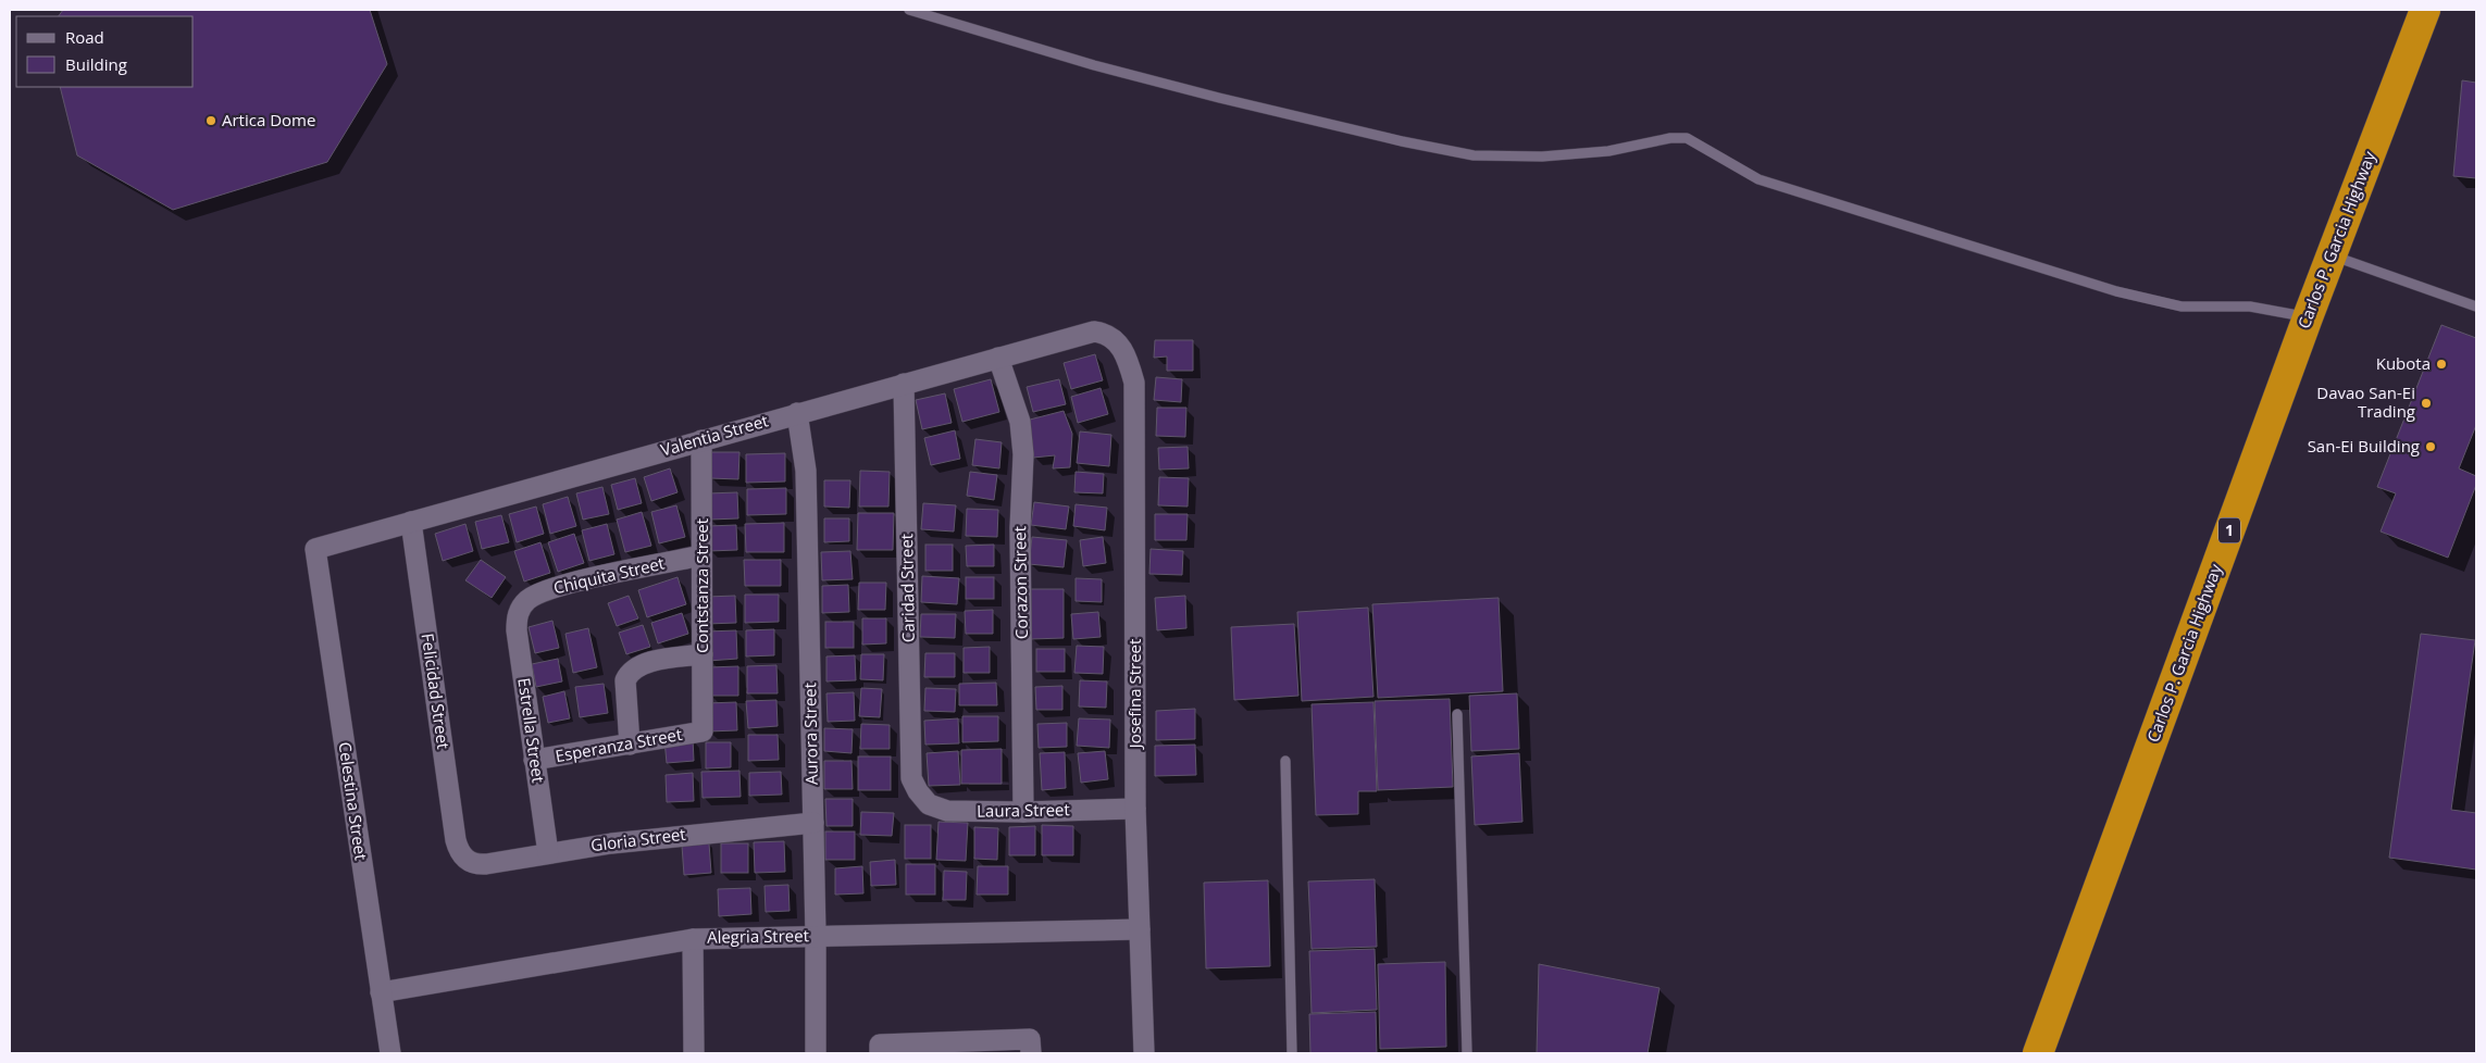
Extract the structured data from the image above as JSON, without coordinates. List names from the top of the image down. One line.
{"streets":{"highway":["Carlos P. Garcia Highway","1"],"street":["Valentia Street","Chiquita Street","Corazon Street","Contstanza Street","Caridad Street","Felicidad Street","Josefina Street","Estrella Street","Aurora Street","Esperanza Street","Celestina Street","Laura Street","Gloria Street","Alegria Street"]},"crossings":[["Valentia Street","Corazon Street"],["Valentia Street","Contstanza Street"],["Valentia Street","Caridad Street"],["Valentia Street","Felicidad Street"],["Valentia Street","Josefina Street"],["Valentia Street","Aurora Street"],["Valentia Street","Celestina Street"],["Chiquita Street","Contstanza Street"],["Chiquita Street","Estrella Street"],["Corazon Street","Laura Street"],["Contstanza Street","Esperanza Street"],["Caridad Street","Laura Street"],["Felicidad Street","Gloria Street"],["Josefina Street","Laura Street"],["Josefina Street","Alegria Street"],["Estrella Street","Esperanza Street"],["Estrella Street","Gloria Street"],["Aurora Street","Gloria Street"],["Aurora Street","Alegria Street"],["Celestina Street","Alegria Street"]],"places":["Artica Dome","Kubota","Davao San-Ei Trading","San-Ei Building"],"legend":["Road","Building"]}
